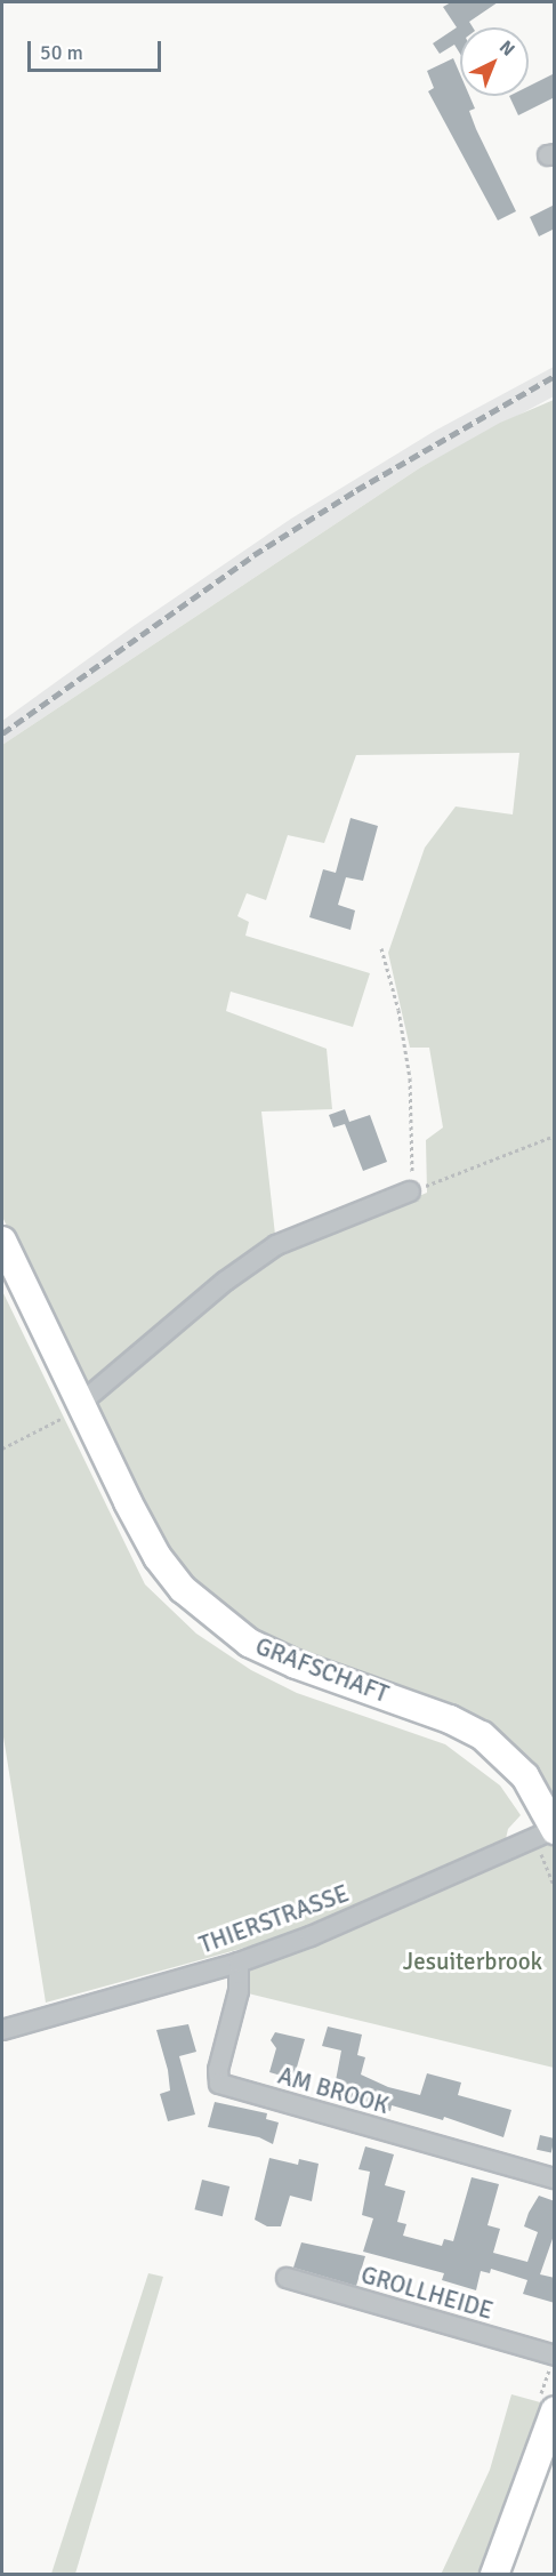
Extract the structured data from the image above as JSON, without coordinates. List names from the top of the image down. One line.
{"streets":{"street":["GRAFSCHAFT","THIERSTRASSE","AM BROOK","GROLLHEIDE"]},"crossings":[["GRAFSCHAFT","THIERSTRASSE"],["THIERSTRASSE","AM BROOK"]],"parks":["Jesuiterbrook"],"scale_bar":"50 m","north":"top right"}
